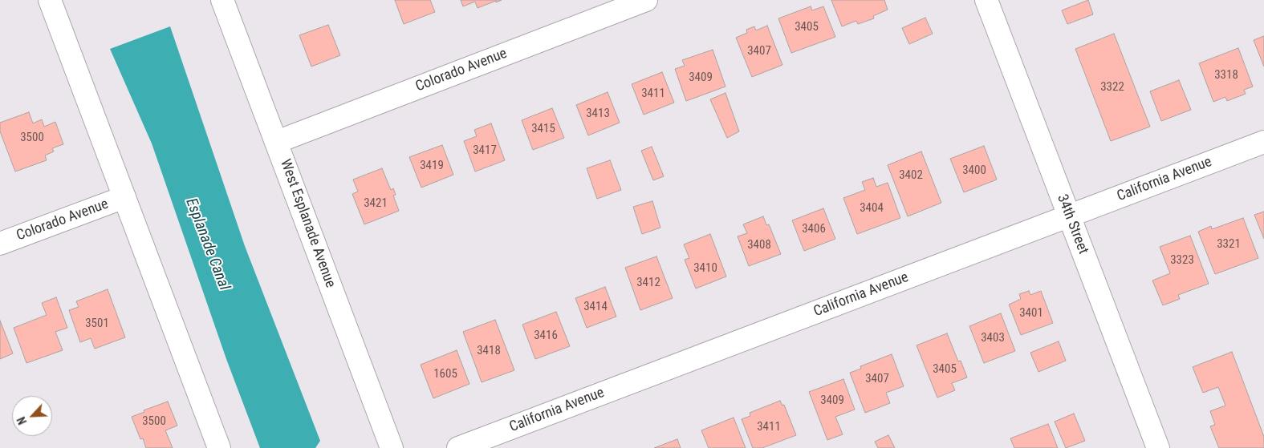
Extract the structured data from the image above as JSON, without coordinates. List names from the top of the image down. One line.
{"streets":{"street":["Colorado Avenue","California Avenue","West Esplanade Avenue","34th Street"]},"crossings":[["Colorado Avenue","West Esplanade Avenue"],["California Avenue","34th Street"]],"water":["Esplanade Canal"],"house_numbers":["3405","3407","3318","3409","3322","3411","3413","3415","3500","3417","3419","3400","3402","3421","3404","3406","3321","3408","3323","3410","3412","3414","3401","3501","3416","3403","3418","3405","1605","3407","3409","3500","3411"],"north":"bottom left"}
